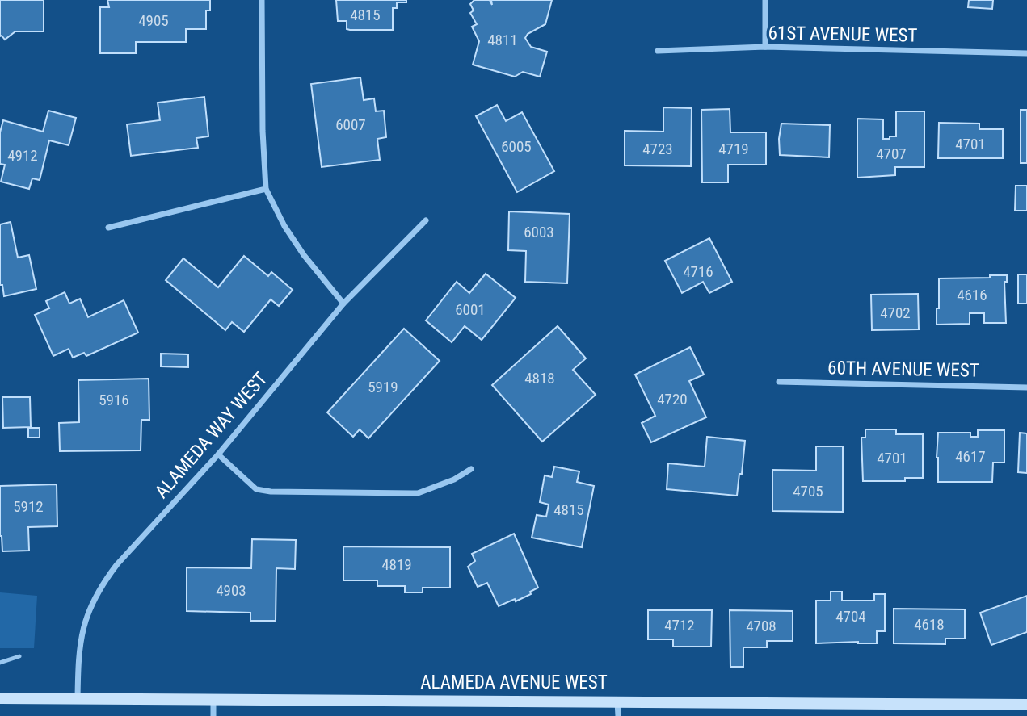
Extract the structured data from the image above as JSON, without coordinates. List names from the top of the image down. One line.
{"streets":{"street":["61ST AVENUE WEST","60TH AVENUE WEST","ALAMEDA WAY WEST","ALAMEDA AVENUE WEST"]},"crossings":[["ALAMEDA WAY WEST","ALAMEDA AVENUE WEST"]],"house_numbers":["4815","4905","4811","6007","4701","6005","4723","4719","4707","4912","6003","4716","4616","6001","4702","4818","5919","4720","5916","4617","4701","4705","5912","4815","4819","4903","4704","4618","4712","4708"]}
